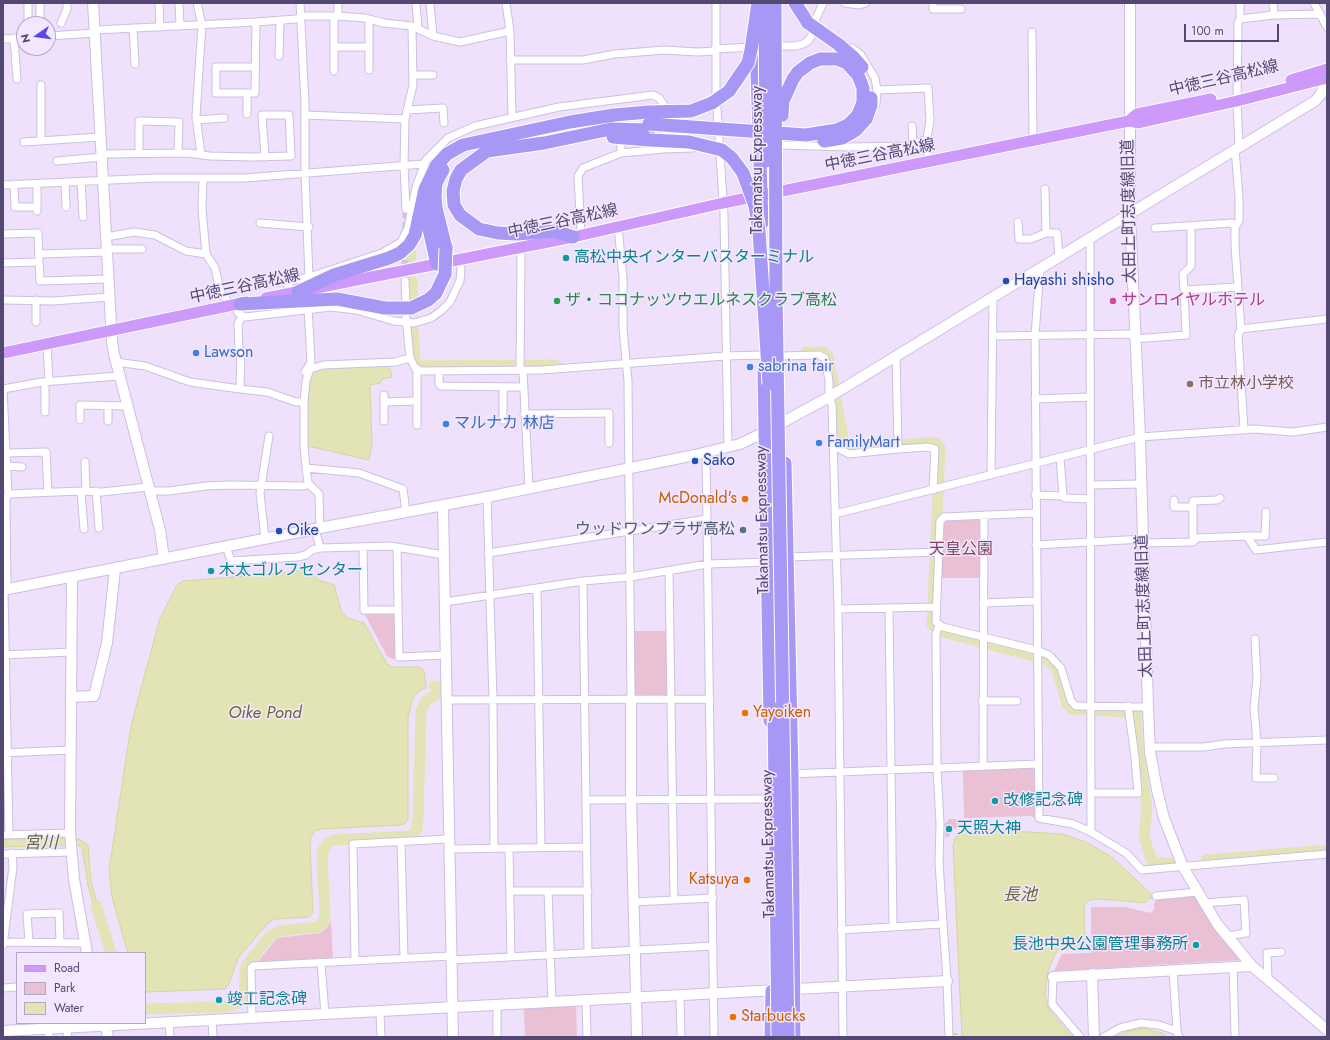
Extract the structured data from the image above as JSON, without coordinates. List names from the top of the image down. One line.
{"streets":{"highway":["Takamatsu Expressway"],"main road":["中徳三谷高松線"],"street":["太田上町志度線旧道"]},"crossings":[["中徳三谷高松線","太田上町志度線旧道"]],"water":["Oike Pond","宮川","長池"],"parks":["天皇公園"],"places":["高松中央インターバスターミナル","Hayashi shisho","ザ・ココナッツウエルネスクラブ高松","サンロイヤルホテル","Lawson","sabrina fair","市立林小学校","マルナカ 林店","FamilyMart","Sako","McDonald's","ウッドワンプラザ高松","Oike","木太ゴルフセンター","Yayoiken","改修記念碑","天照大神","Katsuya","長池中央公園管理事務所","竣工記念碑","Starbucks"],"legend":["Road","Park","Water"],"scale_bar":"100 m","north":"left"}
